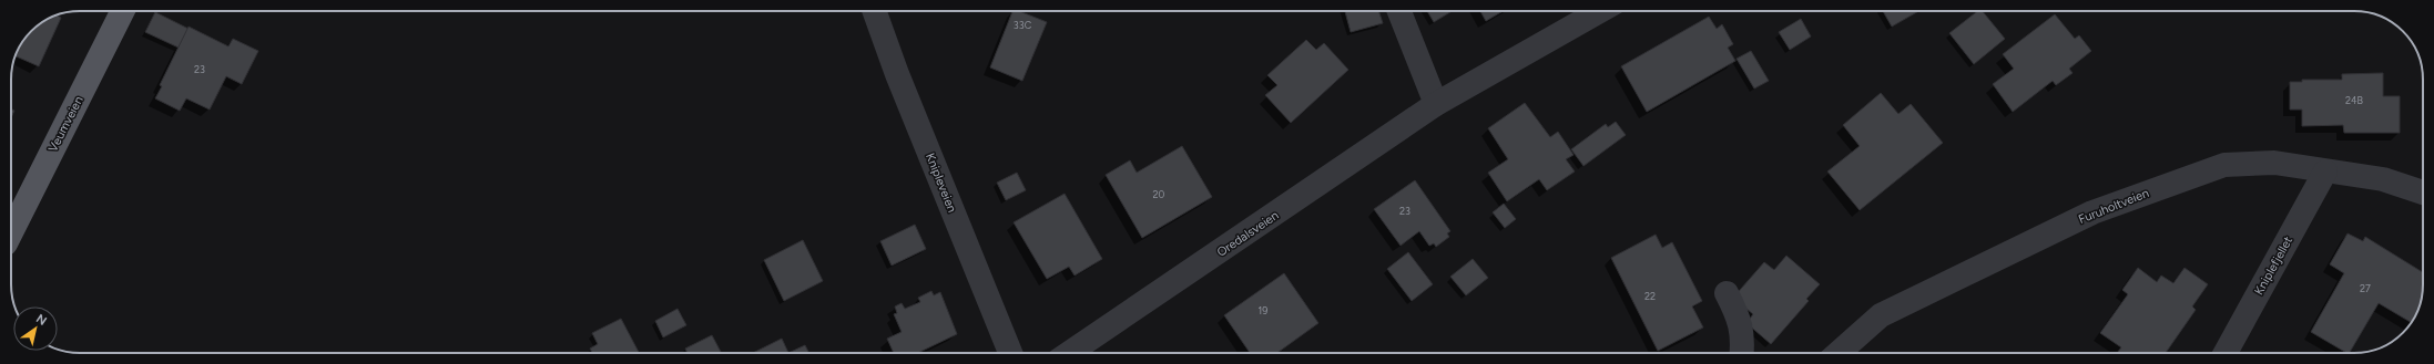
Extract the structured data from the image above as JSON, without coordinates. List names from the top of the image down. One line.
{"streets":{"main road":["Veumveien"],"street":["Knipleveien","Furuholtveien","Oredalsveien","Kniplefjellet"]},"crossings":[["Furuholtveien","Kniplefjellet"]],"house_numbers":["33C","23","24B","20","23","27","22","19"],"north":"top right"}
